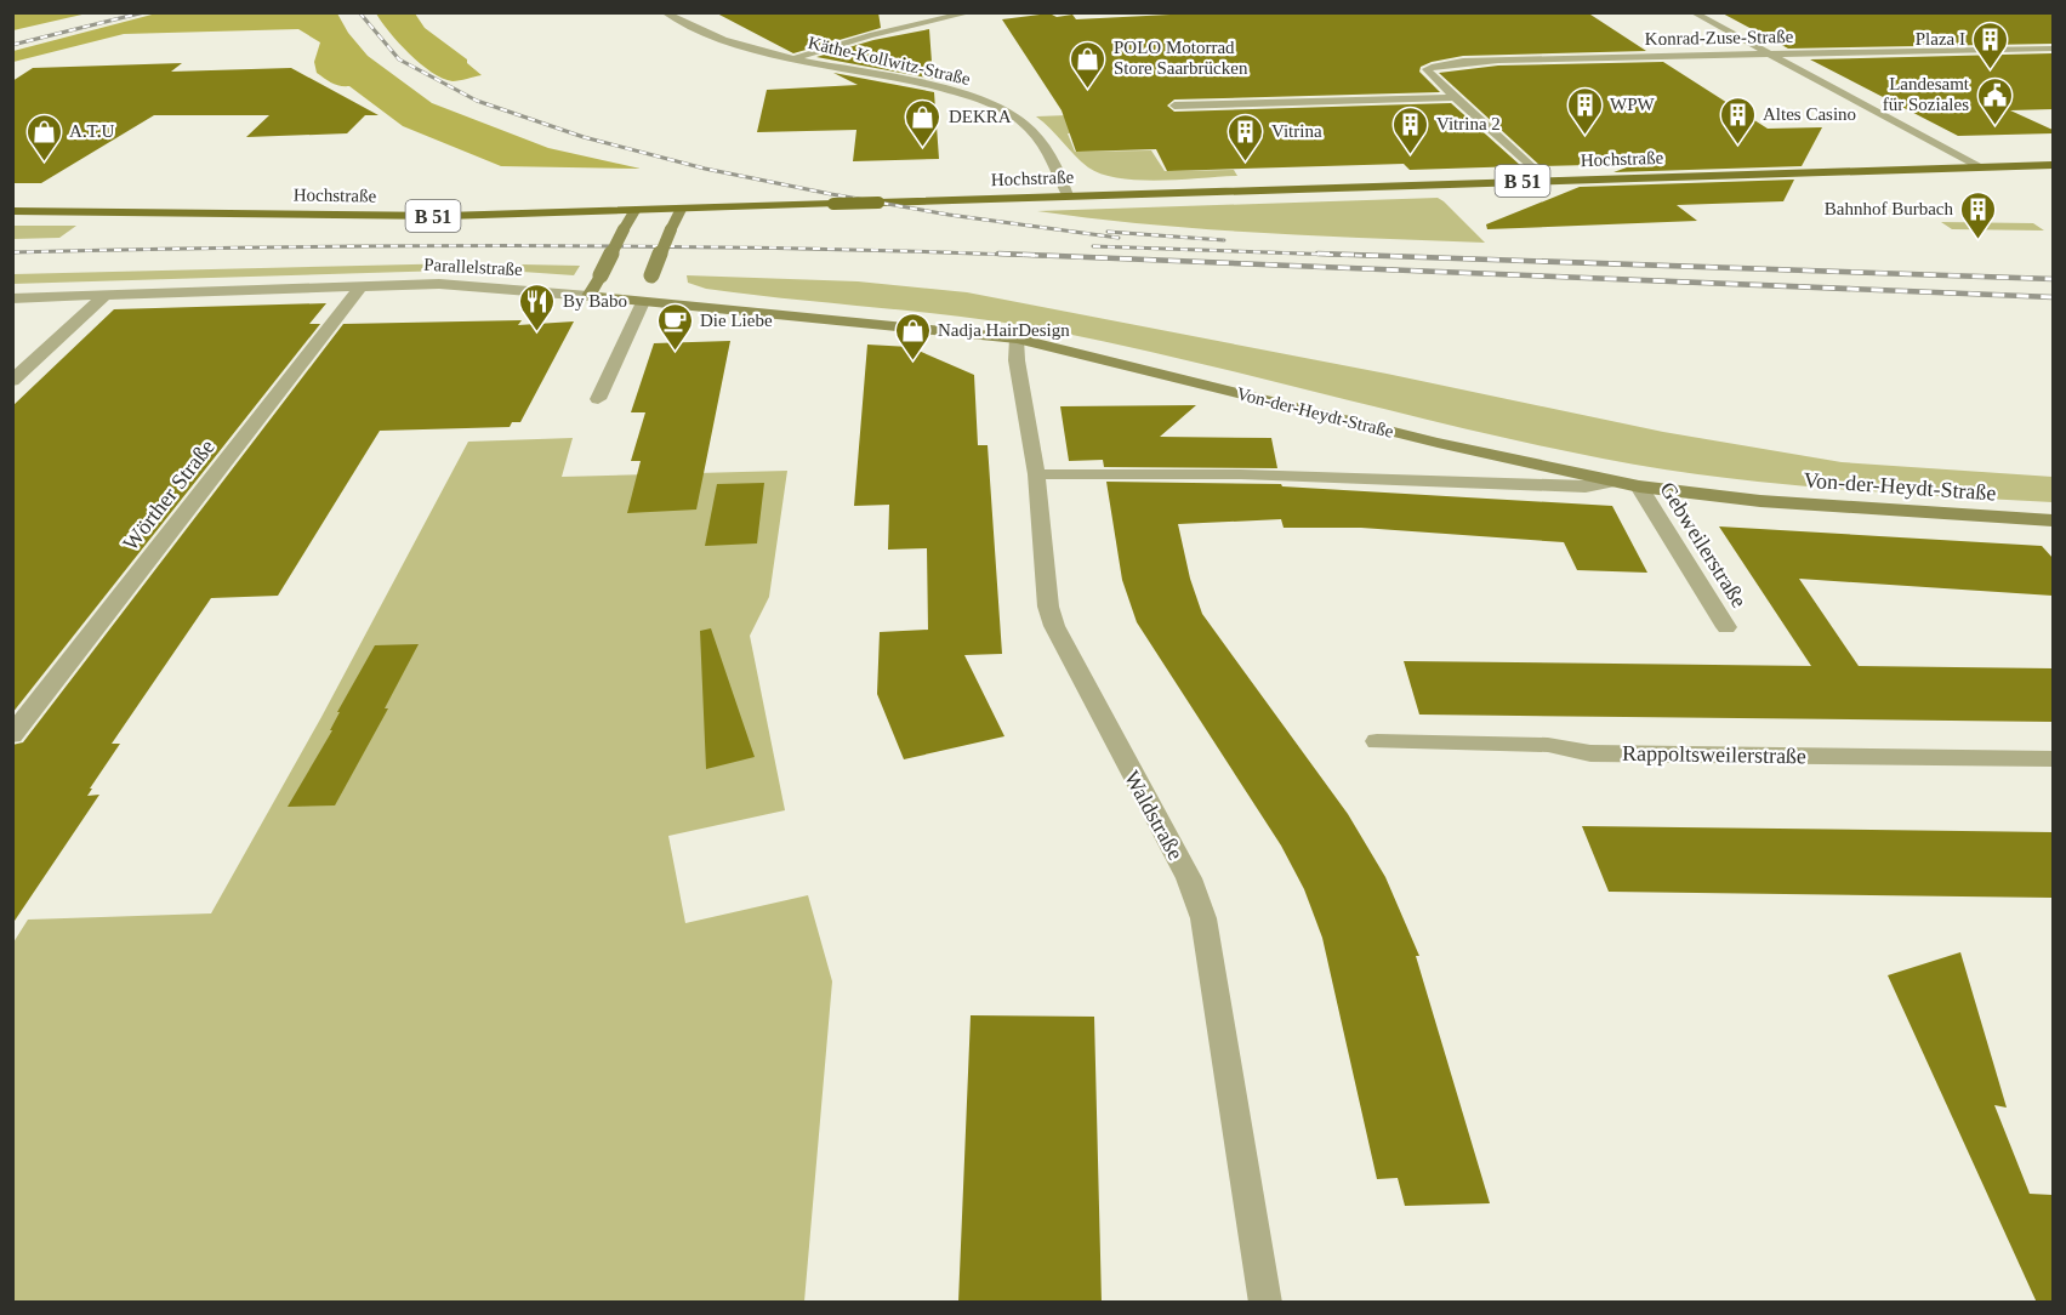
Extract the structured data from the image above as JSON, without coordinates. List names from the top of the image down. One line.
{"streets":{"main road":["Hochstraße","B 51","Parallelstraße","Von-der-Heydt-Straße"],"street":["Konrad-Zuse-Straße","Käthe-Kollwitz-Straße","Wörther Straße","Gebweilerstraße","Rappoltsweilerstraße","Waldstraße"]},"crossings":[["Konrad-Zuse-Straße","Hochstraße"],["Käthe-Kollwitz-Straße","Hochstraße"],["Parallelstraße","Von-der-Heydt-Straße"],["Parallelstraße","Wörther Straße"],["Parallelstraße","Waldstraße"],["Von-der-Heydt-Straße","Gebweilerstraße"],["Von-der-Heydt-Straße","Waldstraße"]],"places":{"building":["Plaza I","WPW","Altes Casino","Vitrina 2","Vitrina","Bahnhof Burbach"],"shop":["POLO Motorrad Store Saarbrücken","DEKRA","A.T.U","Nadja HairDesign"],"public building":["Landesamt für Soziales"],"restaurant":["By Babo"],"cafe":["Die Liebe"]}}
